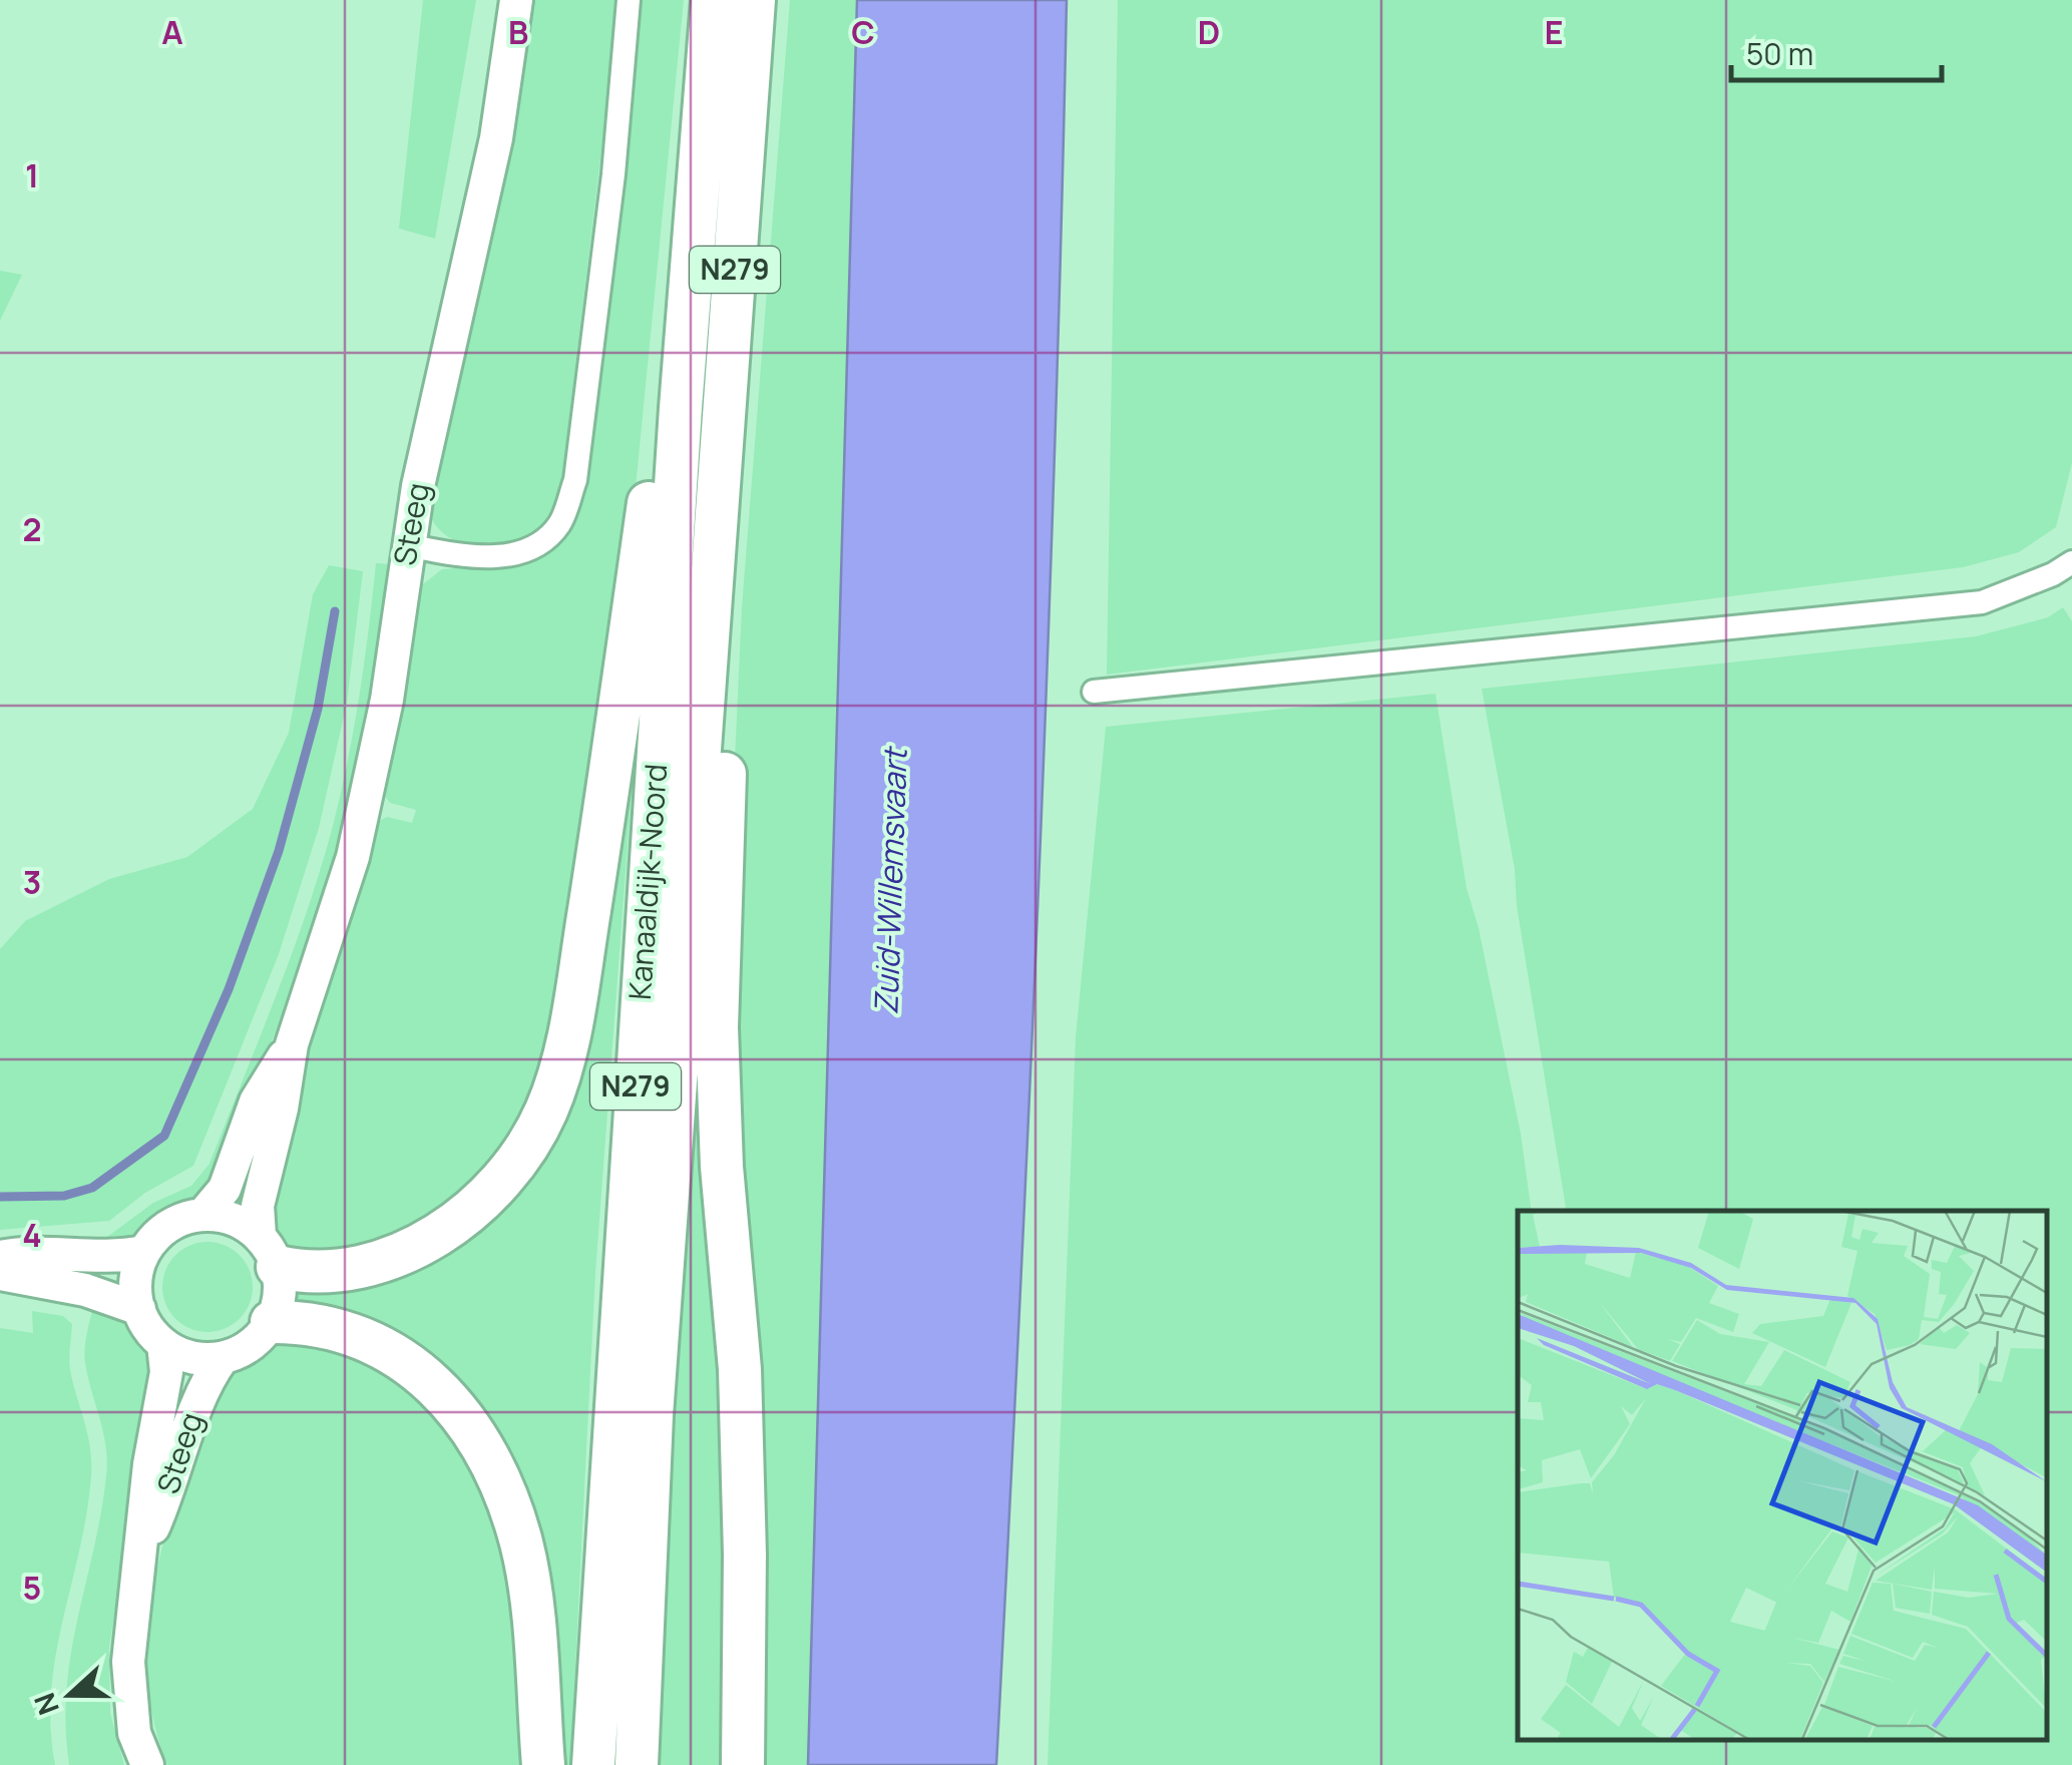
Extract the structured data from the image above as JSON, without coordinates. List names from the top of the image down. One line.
{"streets":{"highway":["N279","Kanaaldijk-Noord"],"street":["Steeg"]},"crossings":[["N279","Steeg"],["N279","Kanaaldijk-Noord"]],"water":["Zuid-Willemsvaart"],"scale_bar":"50 m","north":"left","grid":{"columns":["A","B","C","D","E"],"rows":["1","2","3","4","5"]}}
